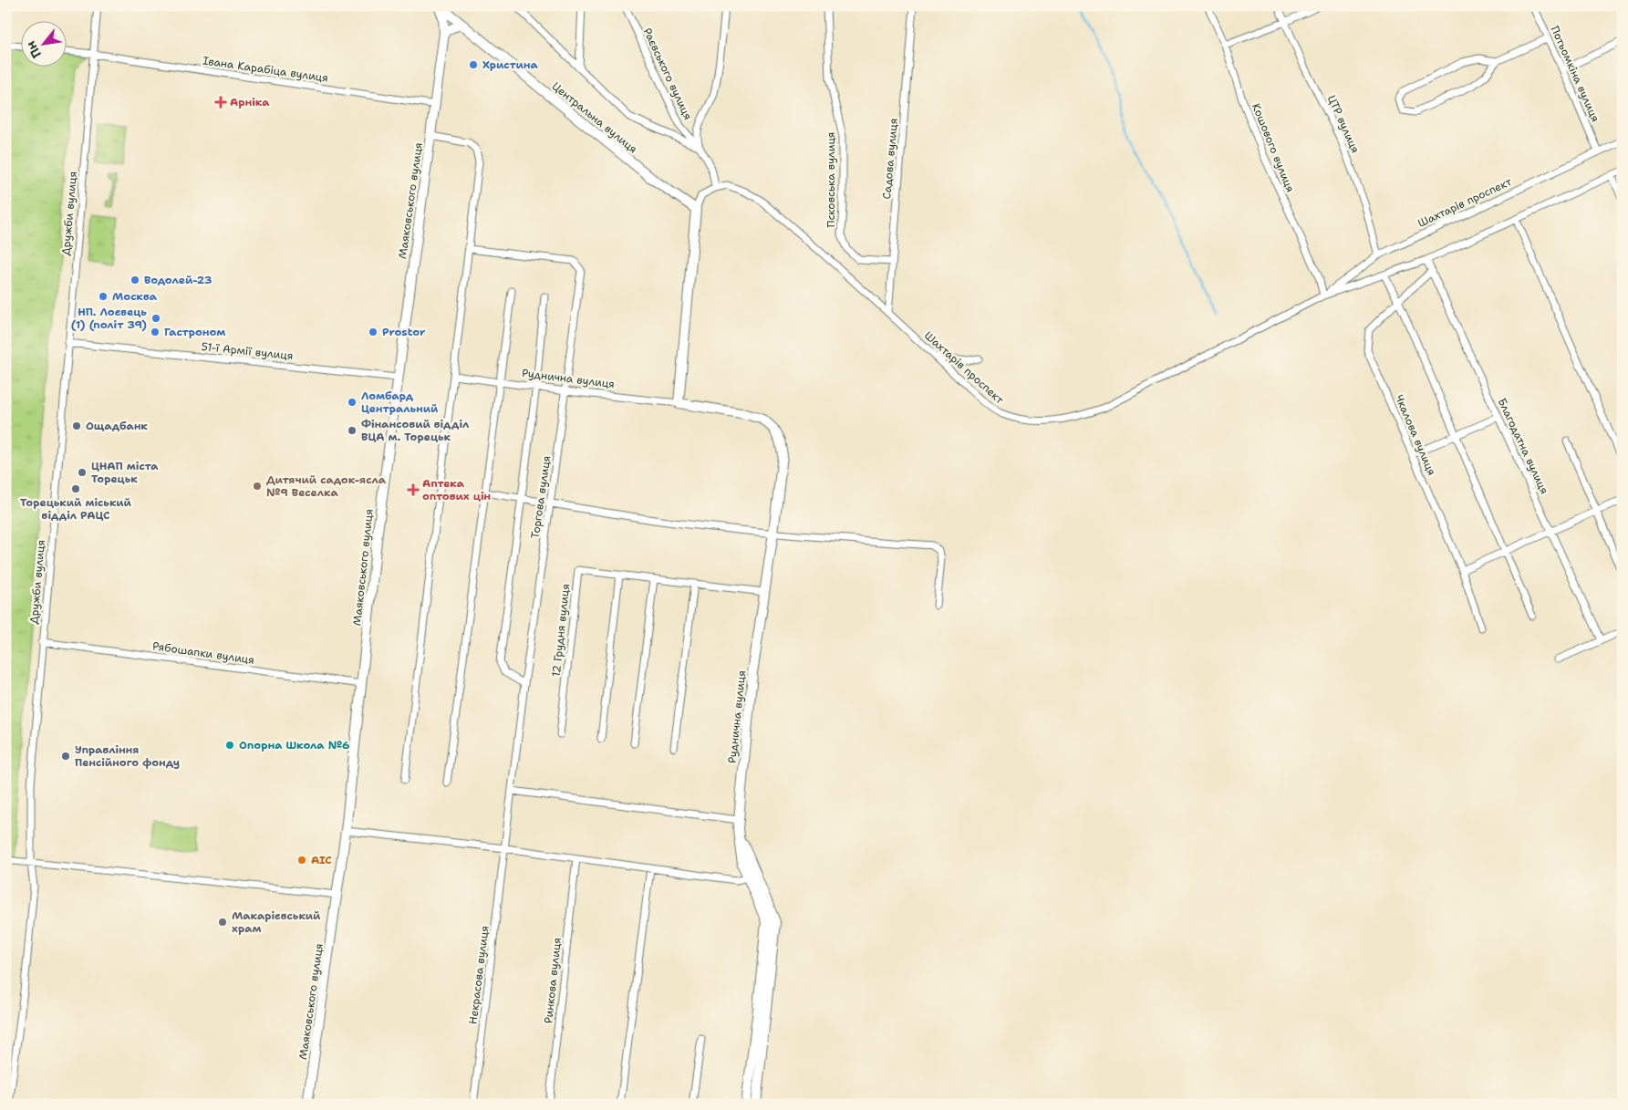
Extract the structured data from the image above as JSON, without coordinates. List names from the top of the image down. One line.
{"streets":{"main road":["Центральна вулиця","Маяковського вулиця","Руднична вулиця"],"street":["Івана Карабіца вулиця","Раєвського вулиця","Потьомкіна вулиця","ЦТР вулиця","Кошового вулиця","Садова вулиця","Псковська вулиця","Шахтарів проспект","Дружби вулиця","51-ї Армії вулиця","Чкалова вулиця","Благодатна вулиця","Торгова вулиця","12 Грудня вулиця","Рябошапки вулиця","Некрасова вулиця","Ринкова вулиця"]},"crossings":[["Івана Карабіца вулиця","Маяковського вулиця"],["Івана Карабіца вулиця","Дружби вулиця"],["Раєвського вулиця","Шахтарів проспект"],["Потьомкіна вулиця","Шахтарів проспект"],["Центральна вулиця","Маяковського вулиця"],["ЦТР вулиця","Шахтарів проспект"],["Кошового вулиця","Шахтарів проспект"],["Садова вулиця","Псковська вулиця"],["Садова вулиця","Шахтарів проспект"],["Маяковського вулиця","51-ї Армії вулиця"],["Маяковського вулиця","Рябошапки вулиця"],["Шахтарів проспект","Благодатна вулиця"],["Дружби вулиця","51-ї Армії вулиця"],["Дружби вулиця","Рябошапки вулиця"],["Руднична вулиця","Торгова вулиця"],["Руднична вулиця","12 Грудня вулиця"],["Чкалова вулиця","Благодатна вулиця"],["Торгова вулиця","Некрасова вулиця"]],"places":{"other":["Христина","Водолей-23","Москва","НП. Лоєвець (1) (політ 39)","Гастроном","Prostor","Ломбард Центральний","Ощадбанк","Фінансовий відділ ВЦА м. Торецьк","ЦНАП міста Торецьк","Дитячий садок-ясла №9 Веселка","Торецький міський відділ РАЦС","Опорна Школа №6","Управління Пенсійного фонду","АІС","Макарієвський храм"],"health":["Арніка","Аптека оптових цін"]},"north":"bottom left"}
